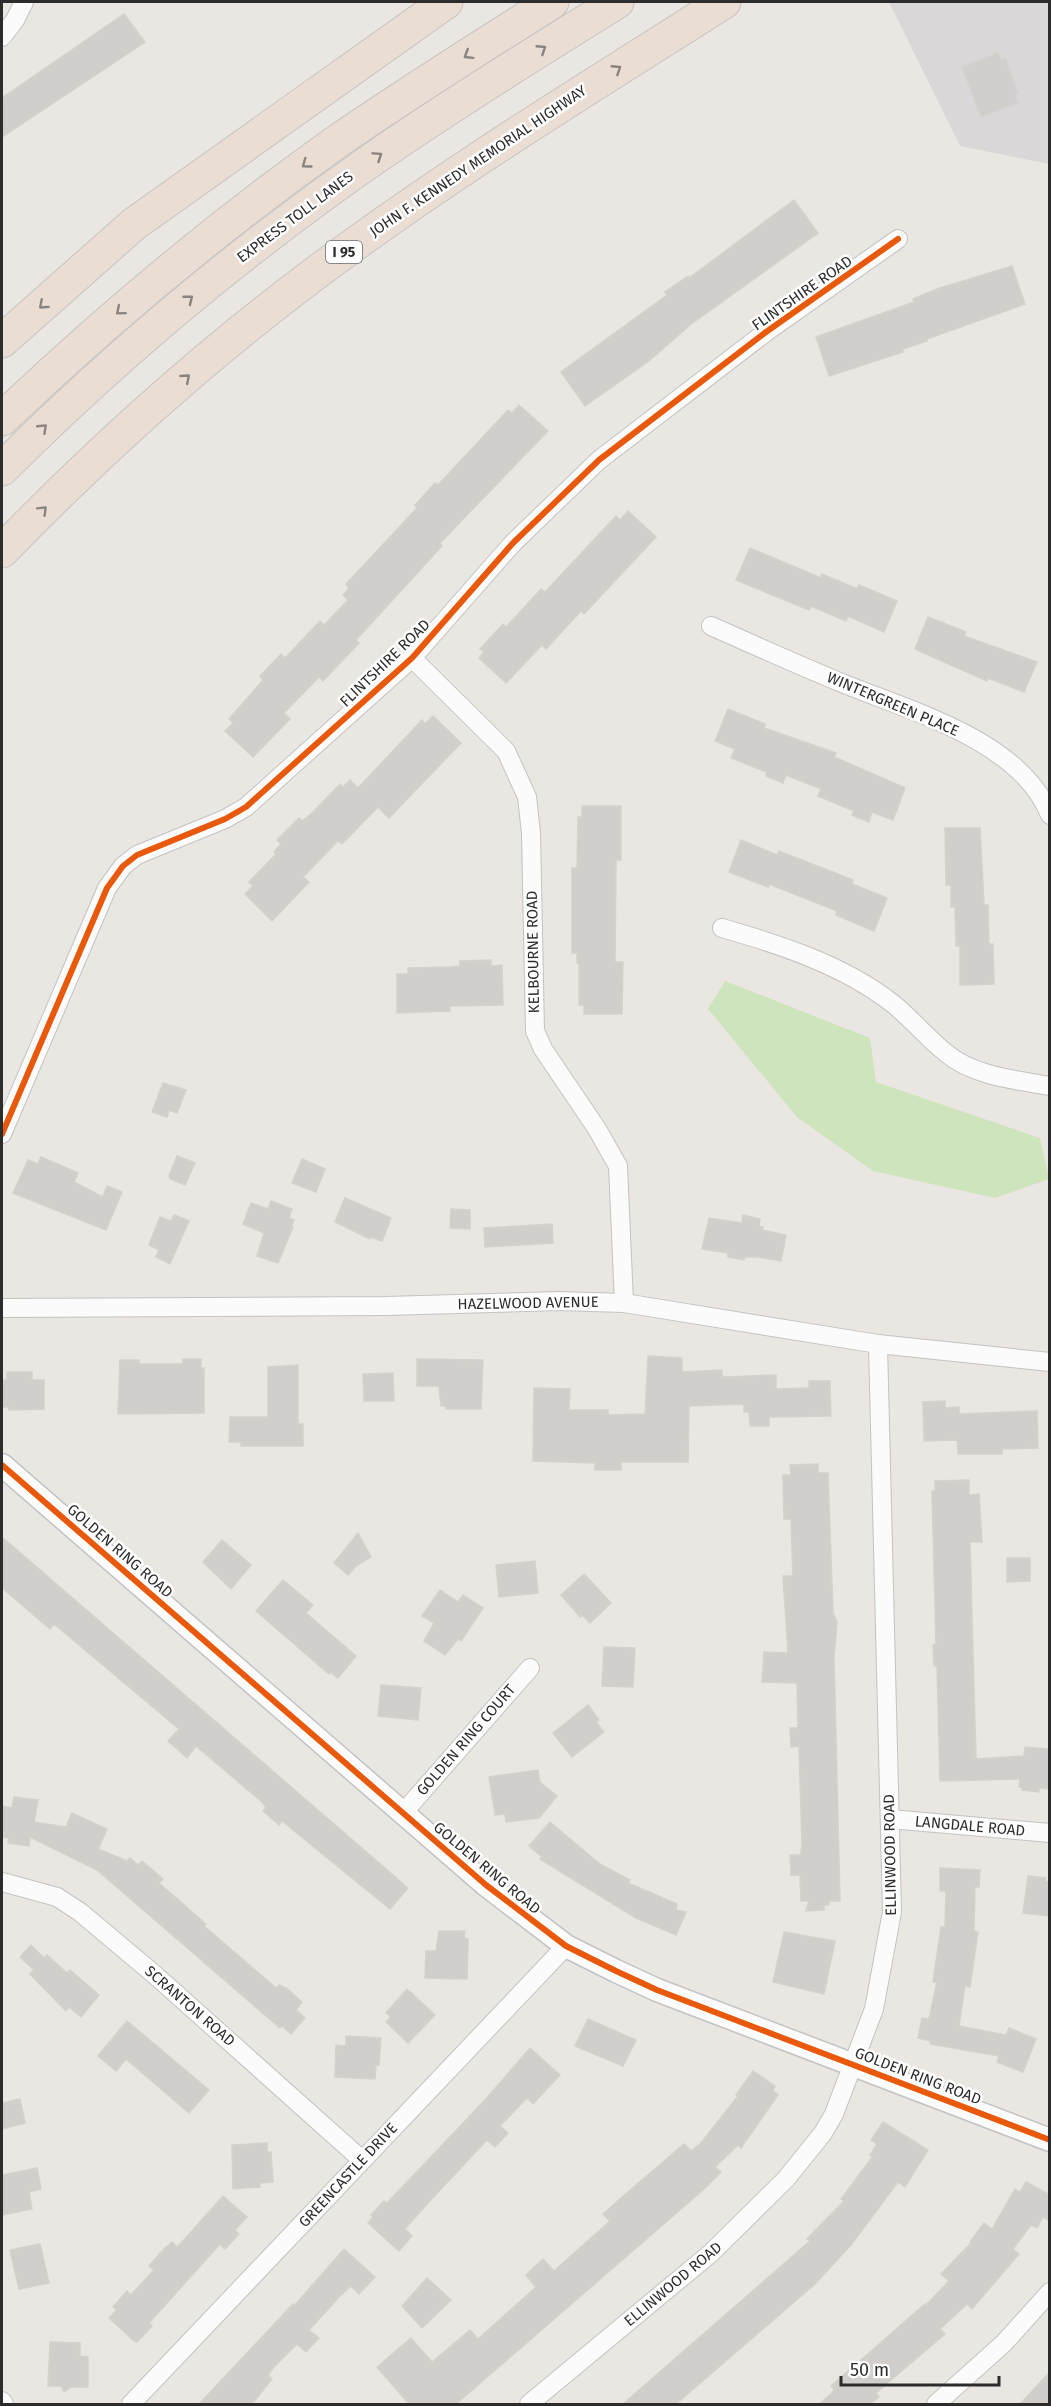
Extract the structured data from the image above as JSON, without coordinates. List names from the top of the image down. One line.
{"streets":{"highway":["JOHN F. KENNEDY MEMORIAL HIGHWAY","EXPRESS TOLL LANES","I 95"],"street":["FLINTSHIRE ROAD","WINTERGREEN PLACE","KELBOURNE ROAD","HAZELWOOD AVENUE","GOLDEN RING ROAD","GOLDEN RING COURT","LANGDALE ROAD","ELLINWOOD ROAD","SCRANTON ROAD","GREENCASTLE DRIVE"]},"crossings":[["FLINTSHIRE ROAD","KELBOURNE ROAD"],["KELBOURNE ROAD","HAZELWOOD AVENUE"],["HAZELWOOD AVENUE","ELLINWOOD ROAD"],["GOLDEN RING ROAD","GOLDEN RING COURT"],["GOLDEN RING ROAD","ELLINWOOD ROAD"],["GOLDEN RING ROAD","GREENCASTLE DRIVE"],["LANGDALE ROAD","ELLINWOOD ROAD"],["SCRANTON ROAD","GREENCASTLE DRIVE"]],"scale_bar":"50 m"}
